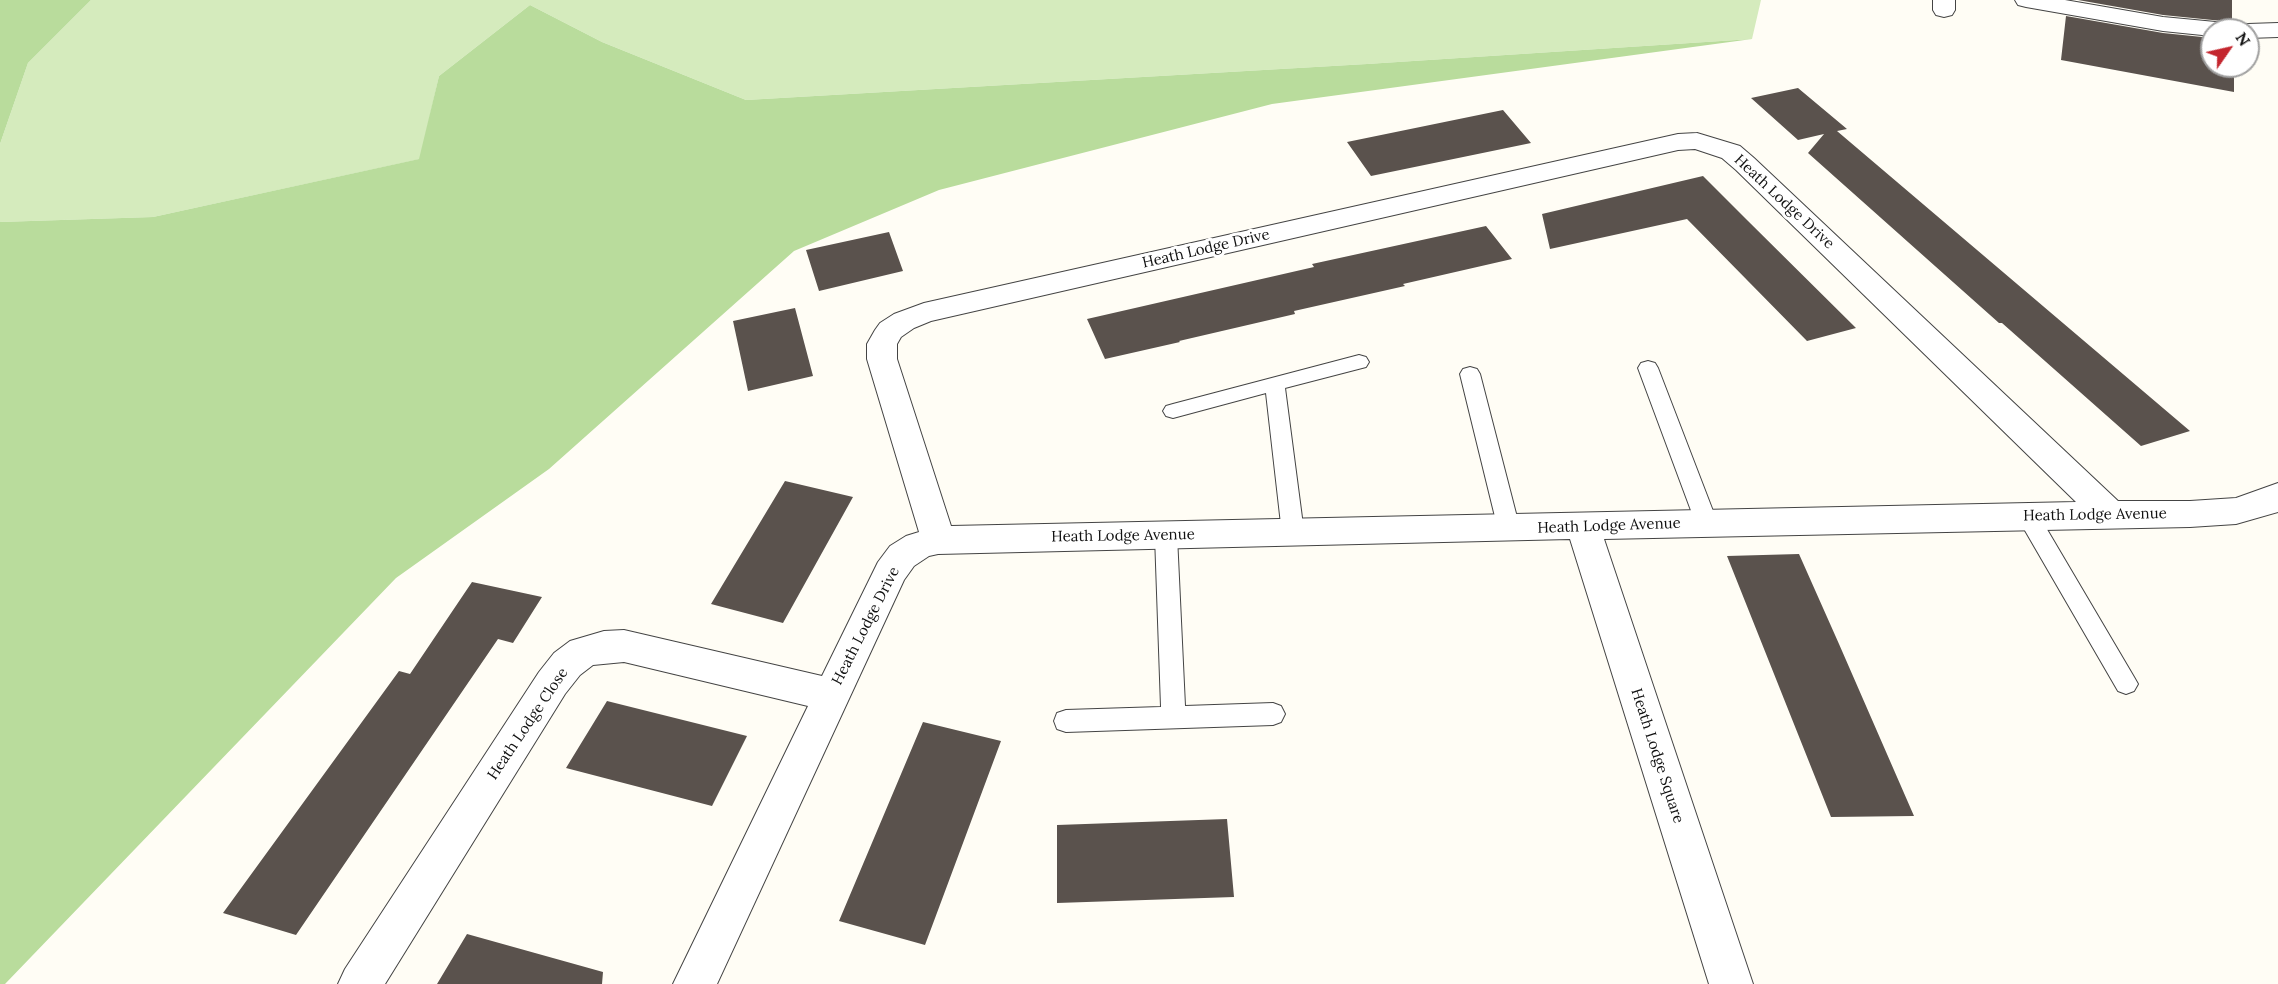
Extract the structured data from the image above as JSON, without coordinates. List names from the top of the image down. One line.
{"streets":{"street":["Heath Lodge Drive","Heath Lodge Avenue","Heath Lodge Close","Heath Lodge Square"]},"crossings":[["Heath Lodge Drive","Heath Lodge Avenue"],["Heath Lodge Drive","Heath Lodge Close"],["Heath Lodge Avenue","Heath Lodge Square"]],"north":"top right"}
